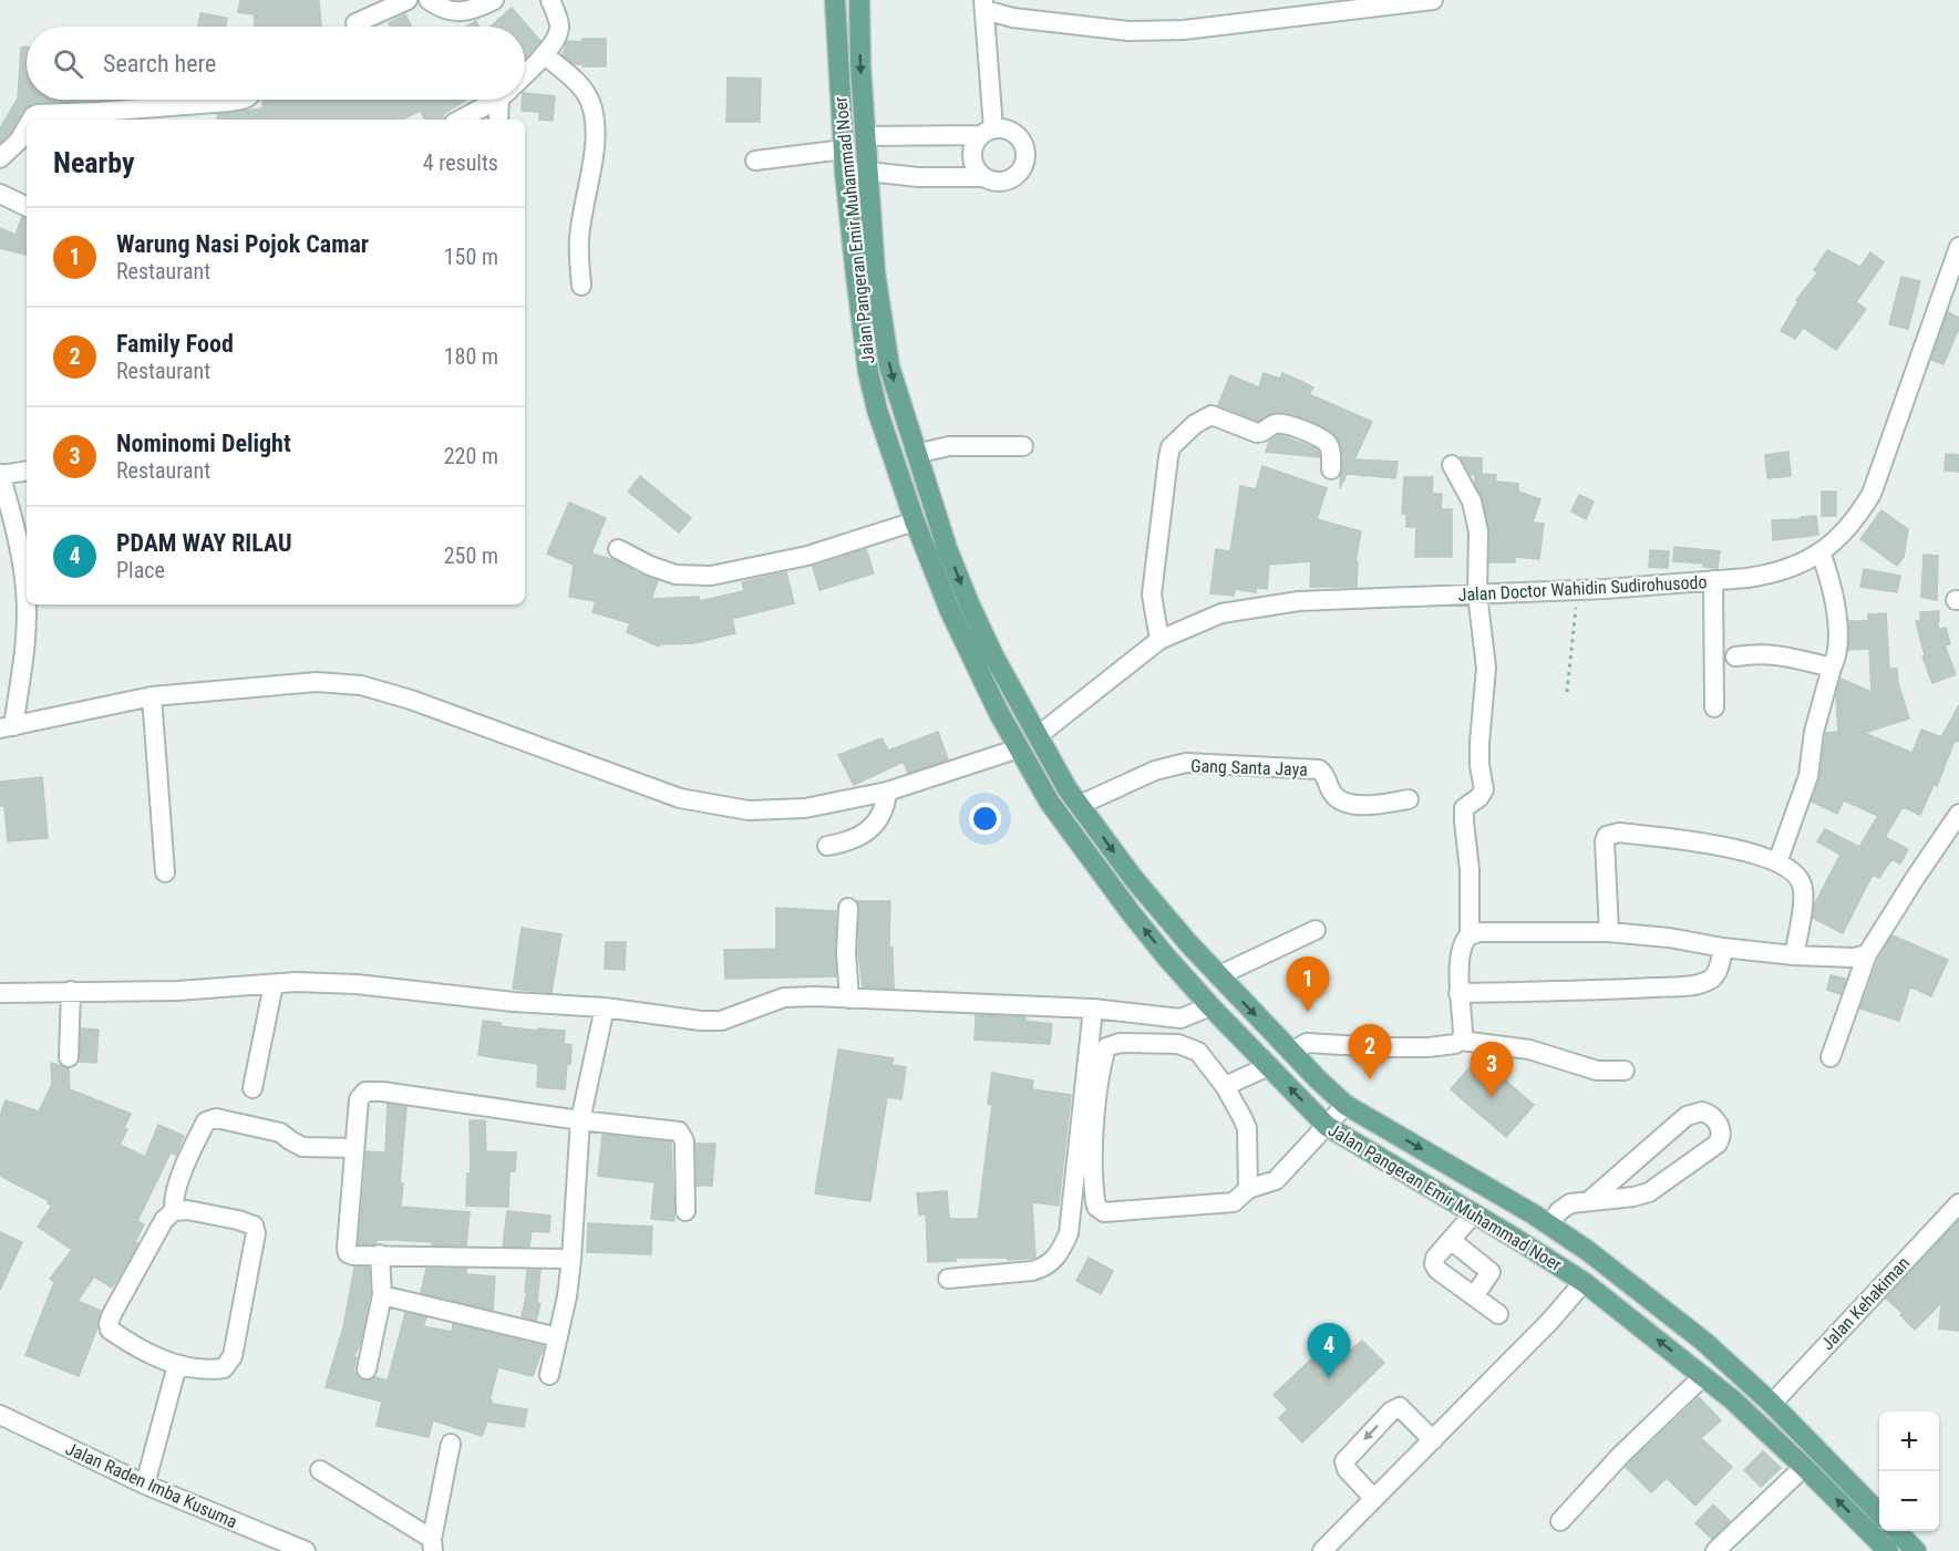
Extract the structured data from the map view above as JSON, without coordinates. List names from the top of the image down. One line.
{"streets":{"main road":["Jalan Pangeran Emir Muhammad Noer"],"street":["Jalan Doctor Wahidin Sudirohusodo","Gang Santa Jaya","Jalan Kehakiman","Jalan Raden Imba Kusuma"]},"crossings":[["Jalan Pangeran Emir Muhammad Noer","Jalan Doctor Wahidin Sudirohusodo"],["Jalan Pangeran Emir Muhammad Noer","Gang Santa Jaya"],["Jalan Pangeran Emir Muhammad Noer","Jalan Kehakiman"]],"page":{"search":"Search here","heading":["Nearby","4 results"],"list":[{"mark":"1","name":"Warung Nasi Pojok Camar","note":"Restaurant","value":"150 m"},{"mark":"2","name":"Family Food","note":"Restaurant","value":"180 m"},{"mark":"3","name":"Nominomi Delight","note":"Restaurant","value":"220 m"},{"mark":"4","name":"PDAM WAY RILAU","note":"Place","value":"250 m"}],"pins":["1","2","3","4"],"map_buttons":["+","−"]}}
